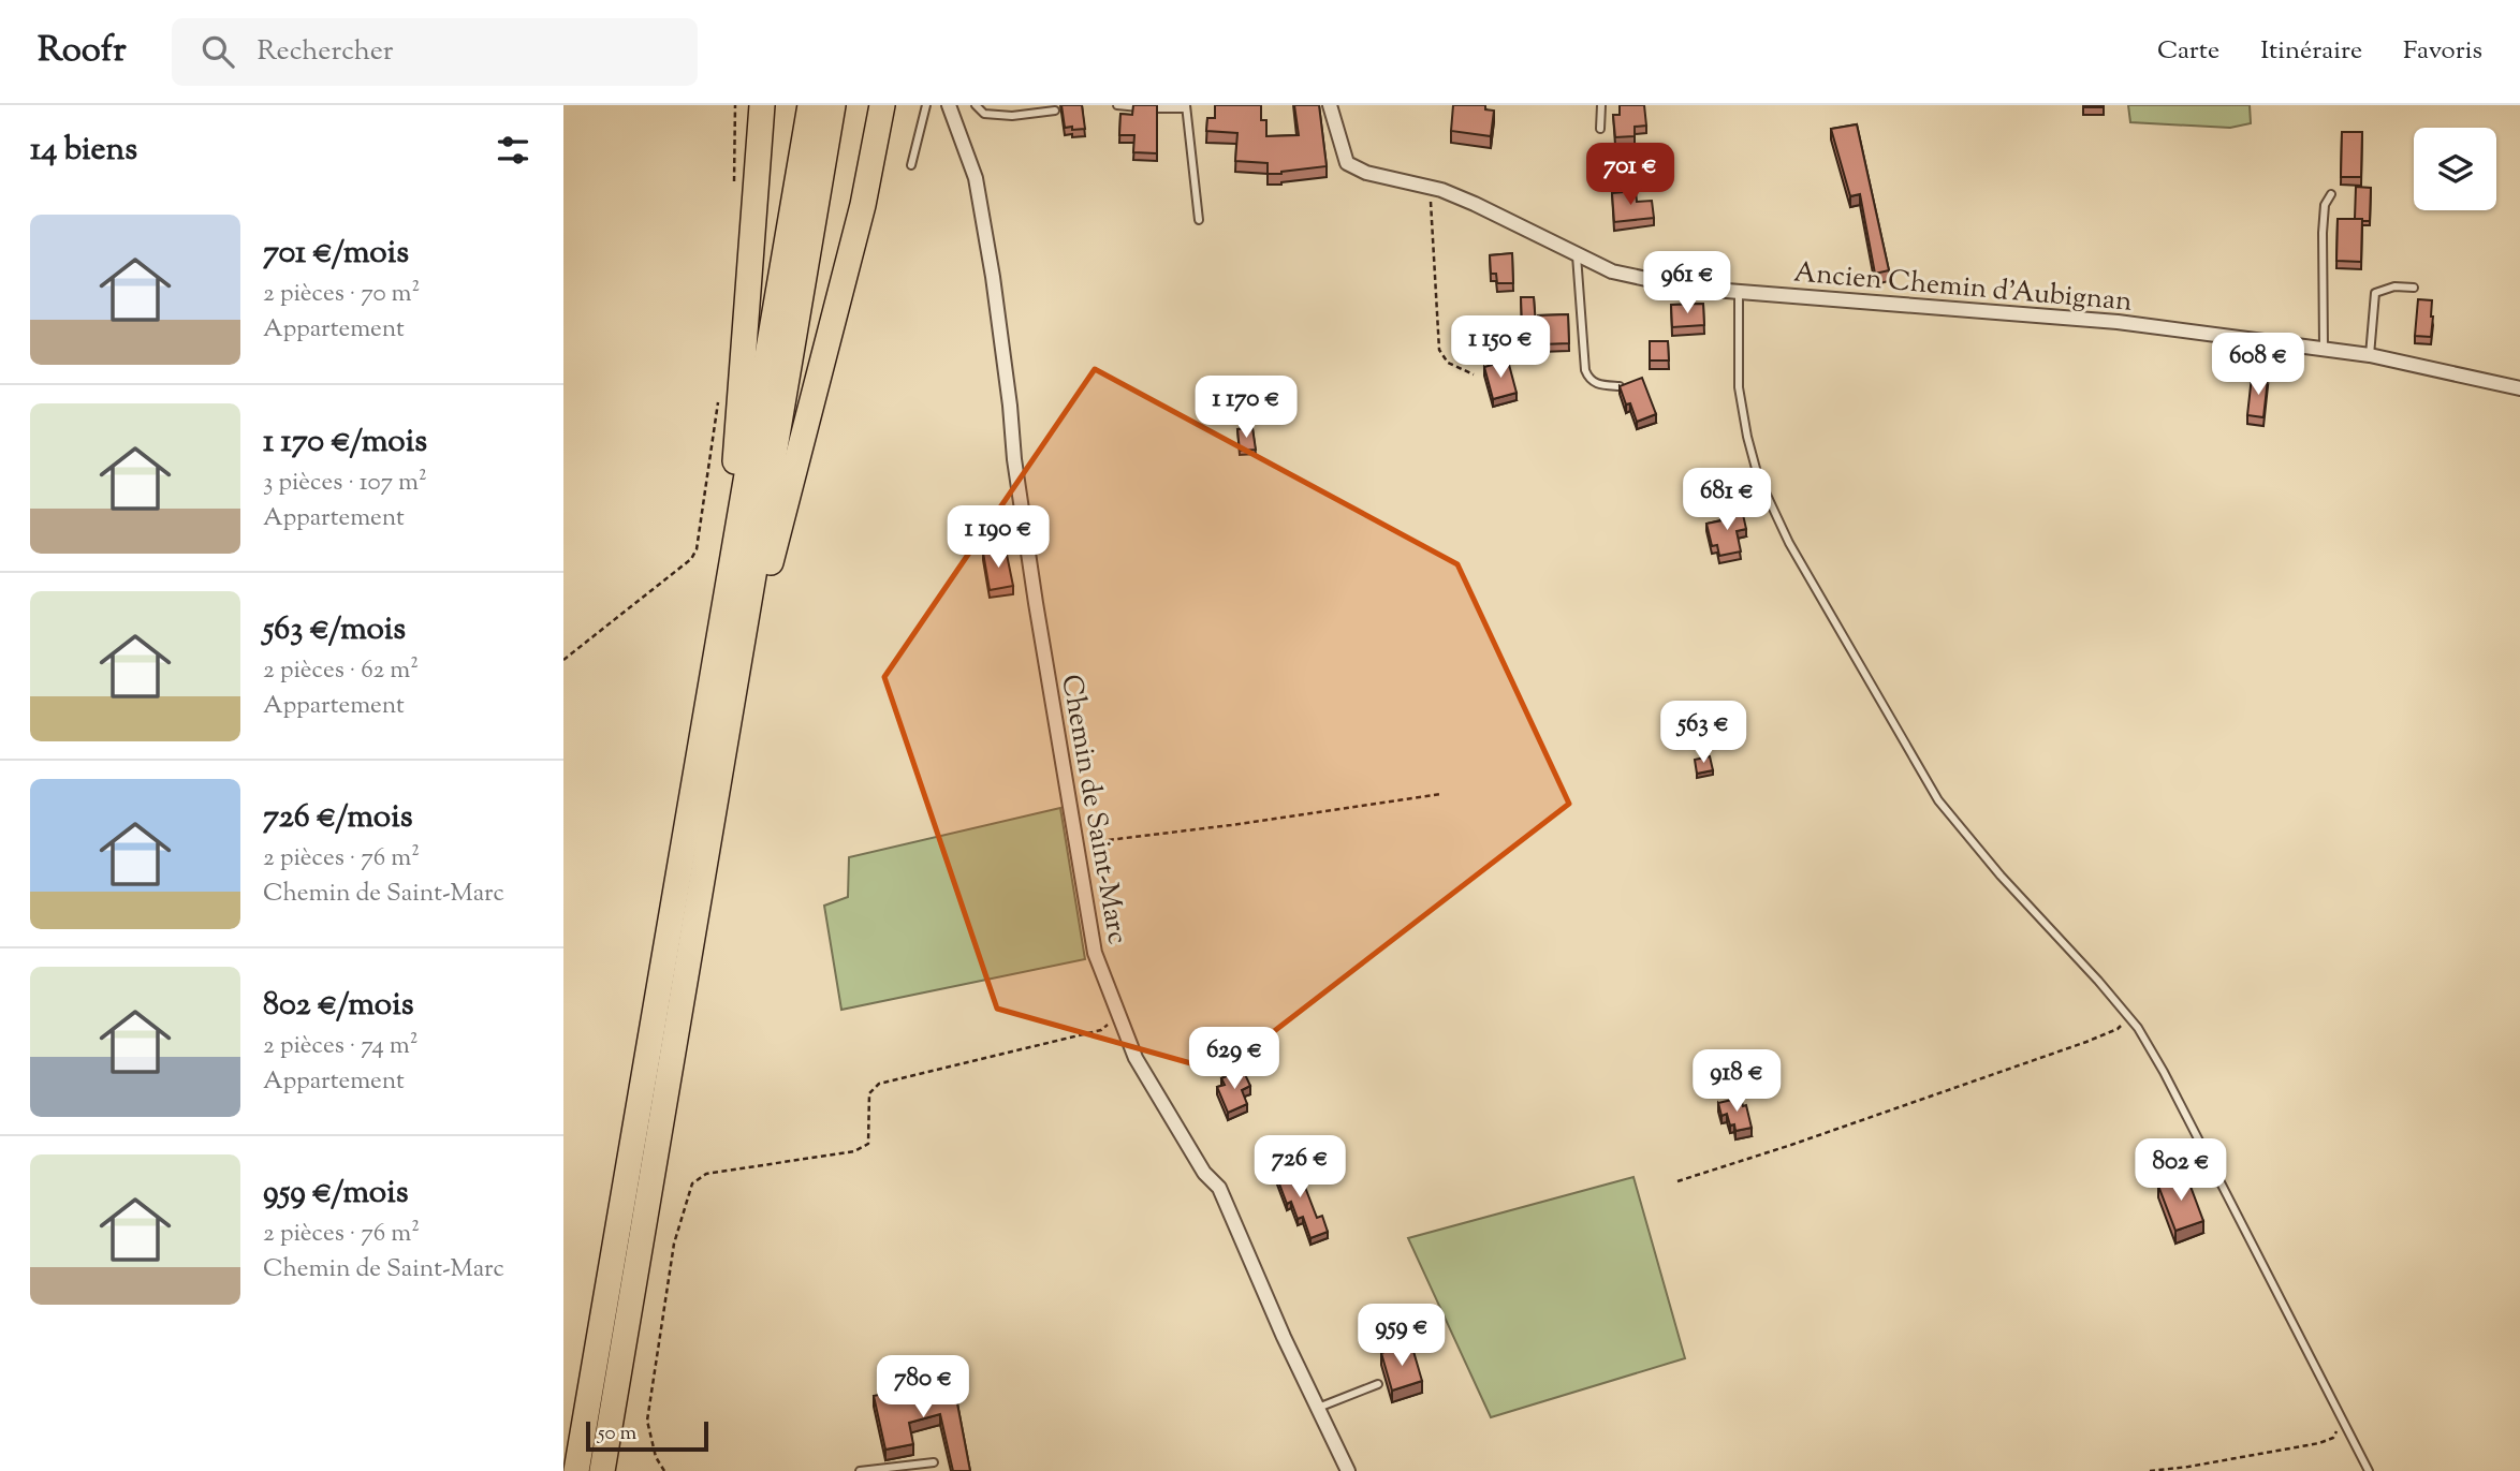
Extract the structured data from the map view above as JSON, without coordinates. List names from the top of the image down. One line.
{"streets":{"street":["Ancien Chemin d'Aubignan","Chemin de Saint-Marc"]},"scale_bar":"50 m","page":{"header":"Roofr","search":"Rechercher","nav":["Carte","Itinéraire","Favoris"],"heading":"14 biens","price":["701 €","961 €","1 150 €","608 €","1 170 €","681 €","1 190 €","563 €","629 €","918 €","726 €","802 €","959 €","780 €"],"list":[{"name":"701 €/mois","note":"2 pièces · 70 m² · Appartement"},{"name":"1 170 €/mois","note":"3 pièces · 107 m² · Appartement"},{"name":"563 €/mois","note":"2 pièces · 62 m² · Appartement"},{"name":"726 €/mois","note":"2 pièces · 76 m² · Chemin de Saint-Marc"},{"name":"802 €/mois","note":"2 pièces · 74 m² · Appartement"},{"name":"959 €/mois","note":"2 pièces · 76 m² · Chemin de Saint-Marc"}],"scale":"50 m"}}
